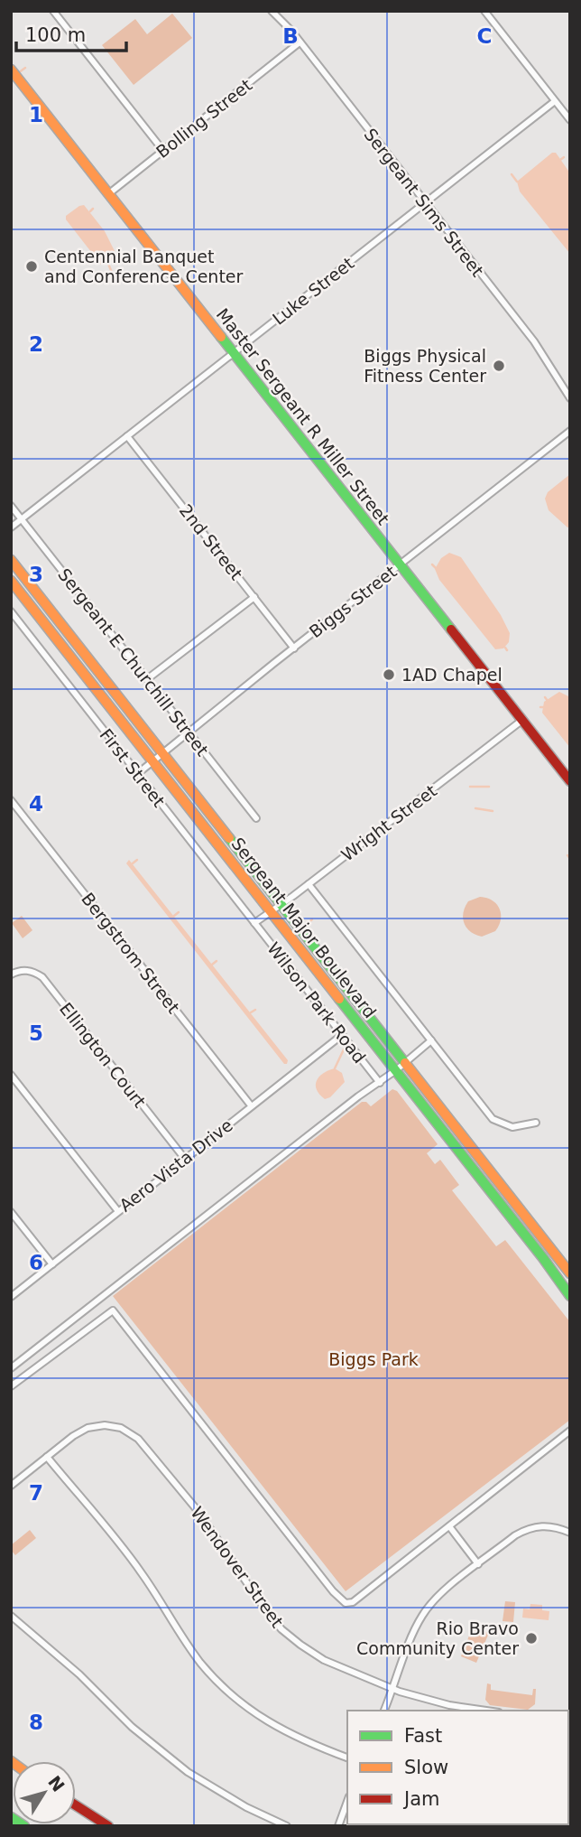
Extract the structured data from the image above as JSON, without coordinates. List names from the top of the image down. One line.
{"streets":{"main road":["Master Sergeant R Miller Street","Sergeant Major Boulevard"],"street":["Bolling Street","Sergeant Sims Street","Luke Street","2nd Street","Biggs Street","Sergeant E Churchill Street","First Street","Wright Street","Bergstrom Street","Wilson Park Road","Ellington Court","Aero Vista Drive","Wendover Street"]},"crossings":[["Bolling Street","Sergeant Sims Street"],["Bolling Street","Master Sergeant R Miller Street"],["Sergeant Sims Street","Luke Street"],["Luke Street","Master Sergeant R Miller Street"],["Luke Street","2nd Street"],["Luke Street","Sergeant E Churchill Street"],["Master Sergeant R Miller Street","Biggs Street"],["Master Sergeant R Miller Street","Wright Street"],["2nd Street","Biggs Street"],["Biggs Street","Sergeant E Churchill Street"],["Biggs Street","First Street"],["Biggs Street","Sergeant Major Boulevard"],["First Street","Wright Street"],["First Street","Wilson Park Road"],["Wright Street","Sergeant Major Boulevard"],["Wright Street","Wilson Park Road"],["Bergstrom Street","Aero Vista Drive"],["Wilson Park Road","Aero Vista Drive"],["Ellington Court","Aero Vista Drive"]],"parks":["Biggs Park"],"places":["Centennial Banquet and Conference Center","Biggs Physical Fitness Center","1AD Chapel","Rio Bravo Community Center"],"legend":["Fast","Slow","Jam"],"scale_bar":"100 m","north":"top right","grid":{"columns":["B","C"],"rows":["1","2","3","4","5","6","7","8"]}}
